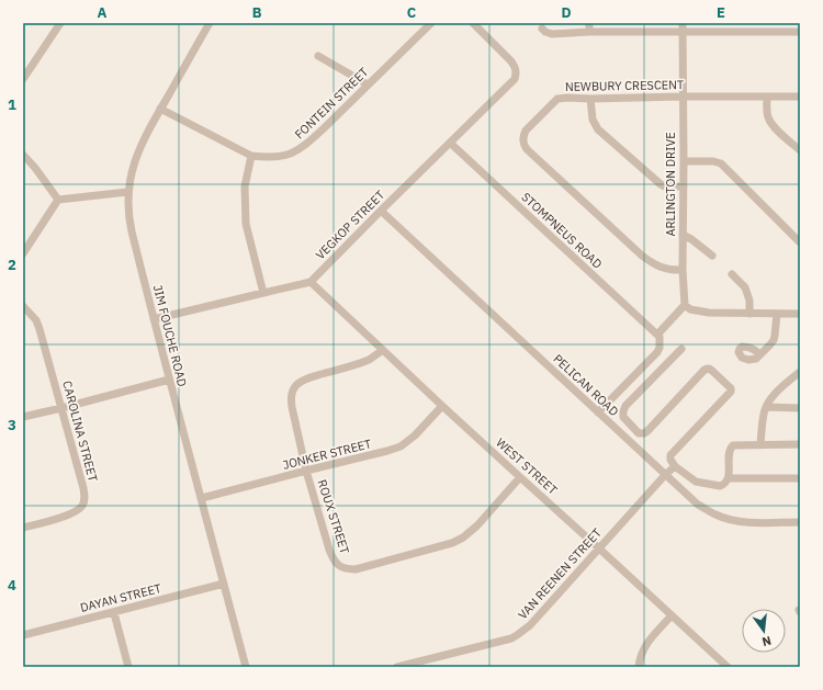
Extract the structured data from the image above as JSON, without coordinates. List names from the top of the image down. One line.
{"streets":{"street":["NEWBURY CRESCENT","FONTEIN STREET","ARLINGTON DRIVE","VEGKOP STREET","STOMPNEUS ROAD","JIM FOUCHE ROAD","PELICAN ROAD","CAROLINA STREET","JONKER STREET","WEST STREET","ROUX STREET","VAN REENEN STREET","DAYAN STREET"]},"crossings":[["NEWBURY CRESCENT","ARLINGTON DRIVE"],["FONTEIN STREET","JIM FOUCHE ROAD"],["VEGKOP STREET","STOMPNEUS ROAD"],["VEGKOP STREET","PELICAN ROAD"],["VEGKOP STREET","WEST STREET"],["JIM FOUCHE ROAD","JONKER STREET"],["JIM FOUCHE ROAD","DAYAN STREET"],["PELICAN ROAD","VAN REENEN STREET"],["JONKER STREET","WEST STREET"],["JONKER STREET","ROUX STREET"],["WEST STREET","ROUX STREET"],["WEST STREET","VAN REENEN STREET"]],"north":"bottom","grid":{"columns":["A","B","C","D","E"],"rows":["1","2","3","4"]}}
